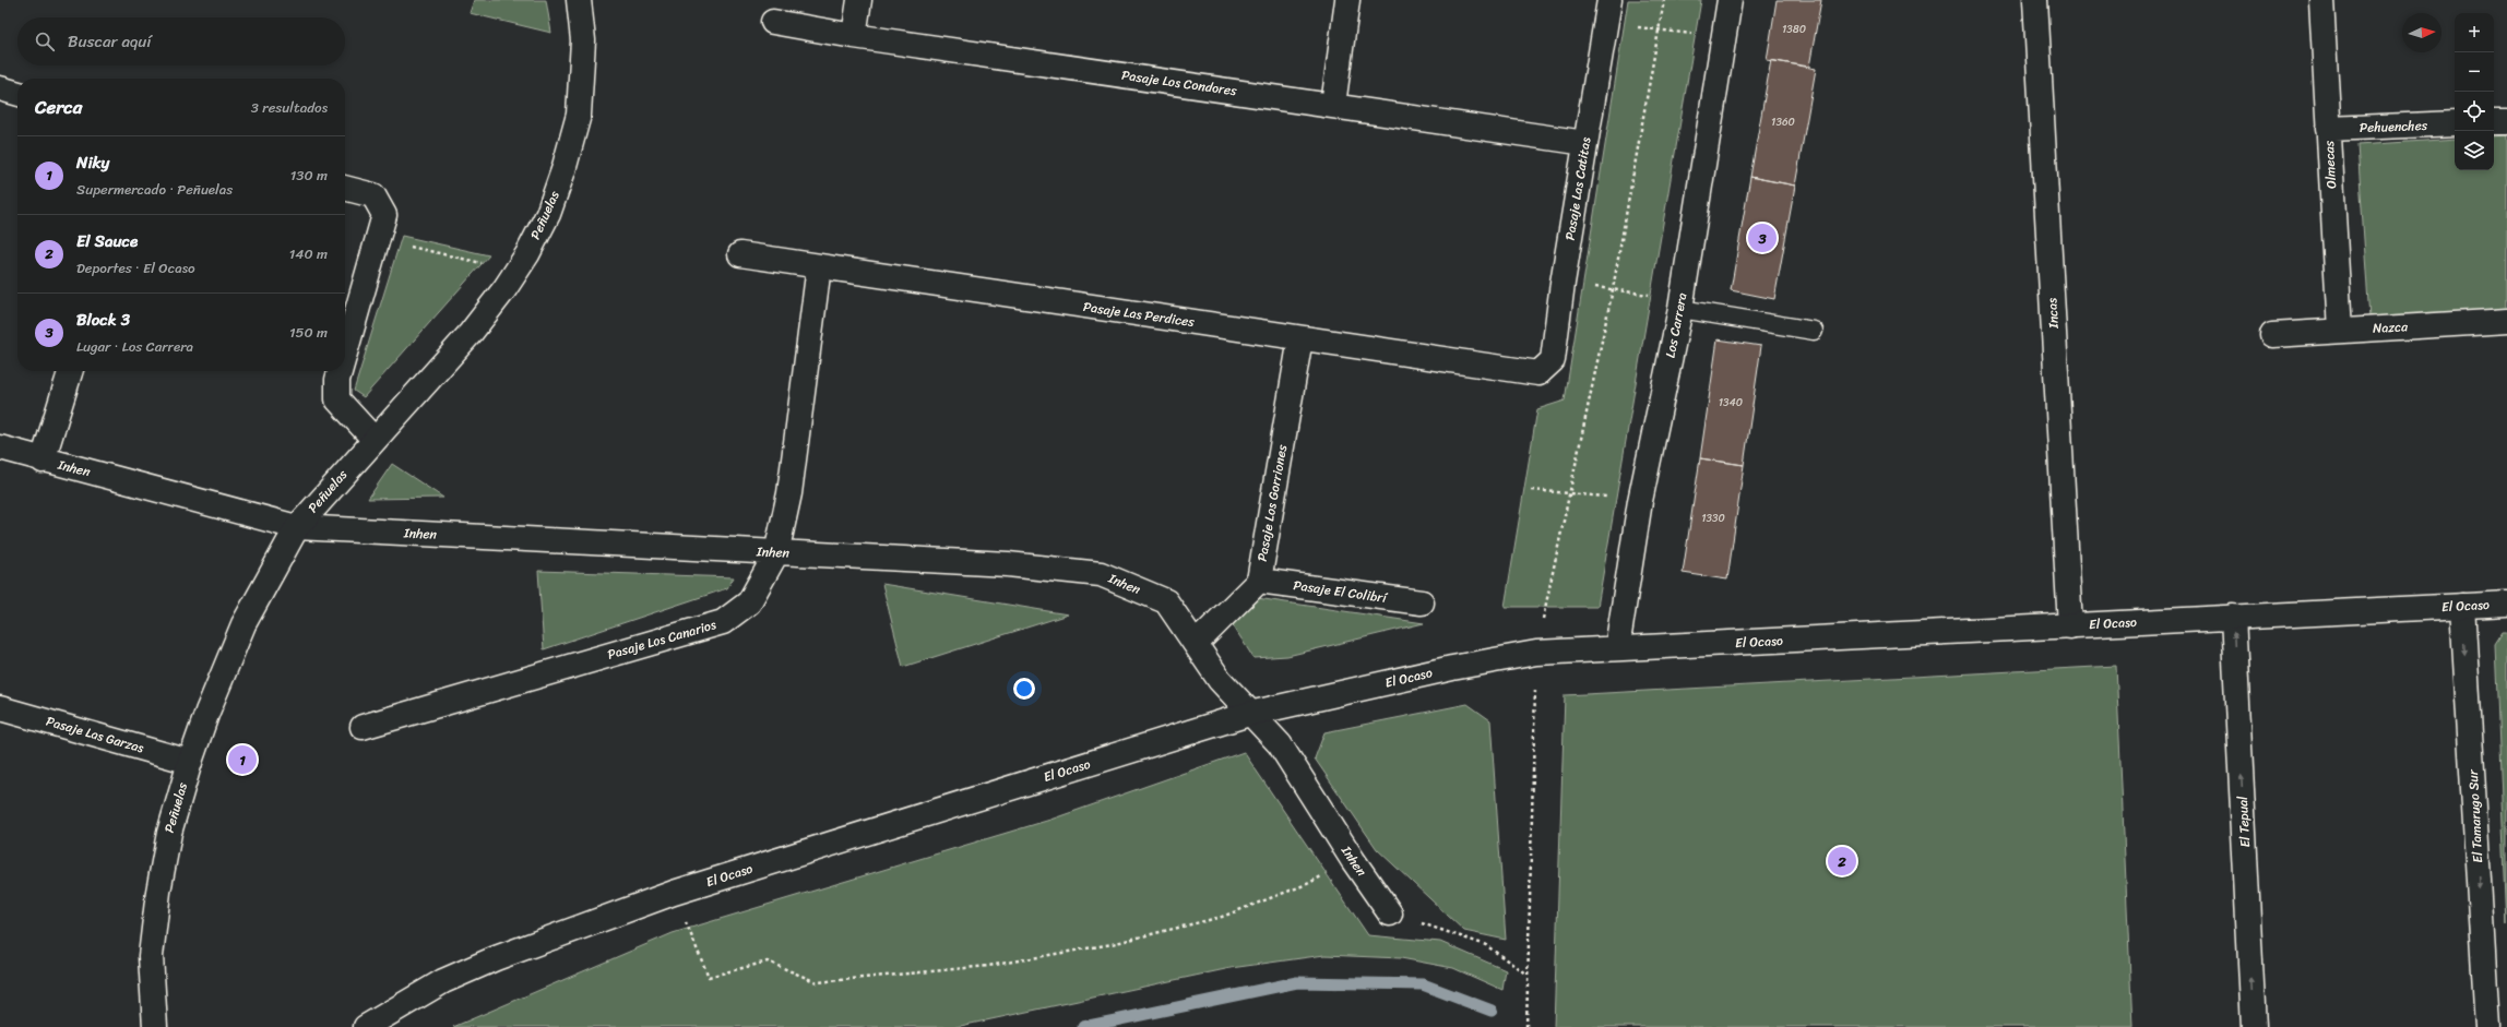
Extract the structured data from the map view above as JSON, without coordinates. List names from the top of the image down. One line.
{"streets":{"street":["Pasaje Los Condores","Pehuenches","Olmecas","Pasaje Las Catitas","Peñuelas","Incas","Pasaje Las Perdices","Los Carrera","Nazca","Inhen","Pasaje Los Gorriones","Pasaje El Colibrí","El Ocaso","Pasaje Los Canarios","Pasaje Las Garzas","El Tamarugo Sur","El Tepual"]},"crossings":[["Pasaje Los Condores","Pasaje Las Catitas"],["Pehuenches","Olmecas"],["Olmecas","Nazca"],["Pasaje Las Catitas","Pasaje Las Perdices"],["Peñuelas","Inhen"],["Peñuelas","Pasaje Las Garzas"],["Incas","El Ocaso"],["Pasaje Las Perdices","Pasaje Los Gorriones"],["Pasaje Las Perdices","Pasaje Los Canarios"],["Los Carrera","El Ocaso"],["Inhen","Pasaje Los Gorriones"],["Inhen","El Ocaso"],["Inhen","Pasaje Los Canarios"],["Pasaje Los Gorriones","Pasaje El Colibrí"],["El Ocaso","El Tamarugo Sur"],["El Ocaso","El Tepual"]],"one_way":["El Tamarugo Sur","El Tepual"],"house_numbers":["1380","1360","1340","1330"],"north":"right","page":{"map_buttons":["+","−"],"search":"Buscar aquí","heading":["Cerca","3 resultados"],"list":[{"mark":"1","name":"Niky","note":"Supermercado · Peñuelas","value":"130 m"},{"mark":"2","name":"El Sauce","note":"Deportes · El Ocaso","value":"140 m"},{"mark":"3","name":"Block 3","note":"Lugar · Los Carrera","value":"150 m"}],"pins":["3","1","2"]}}
